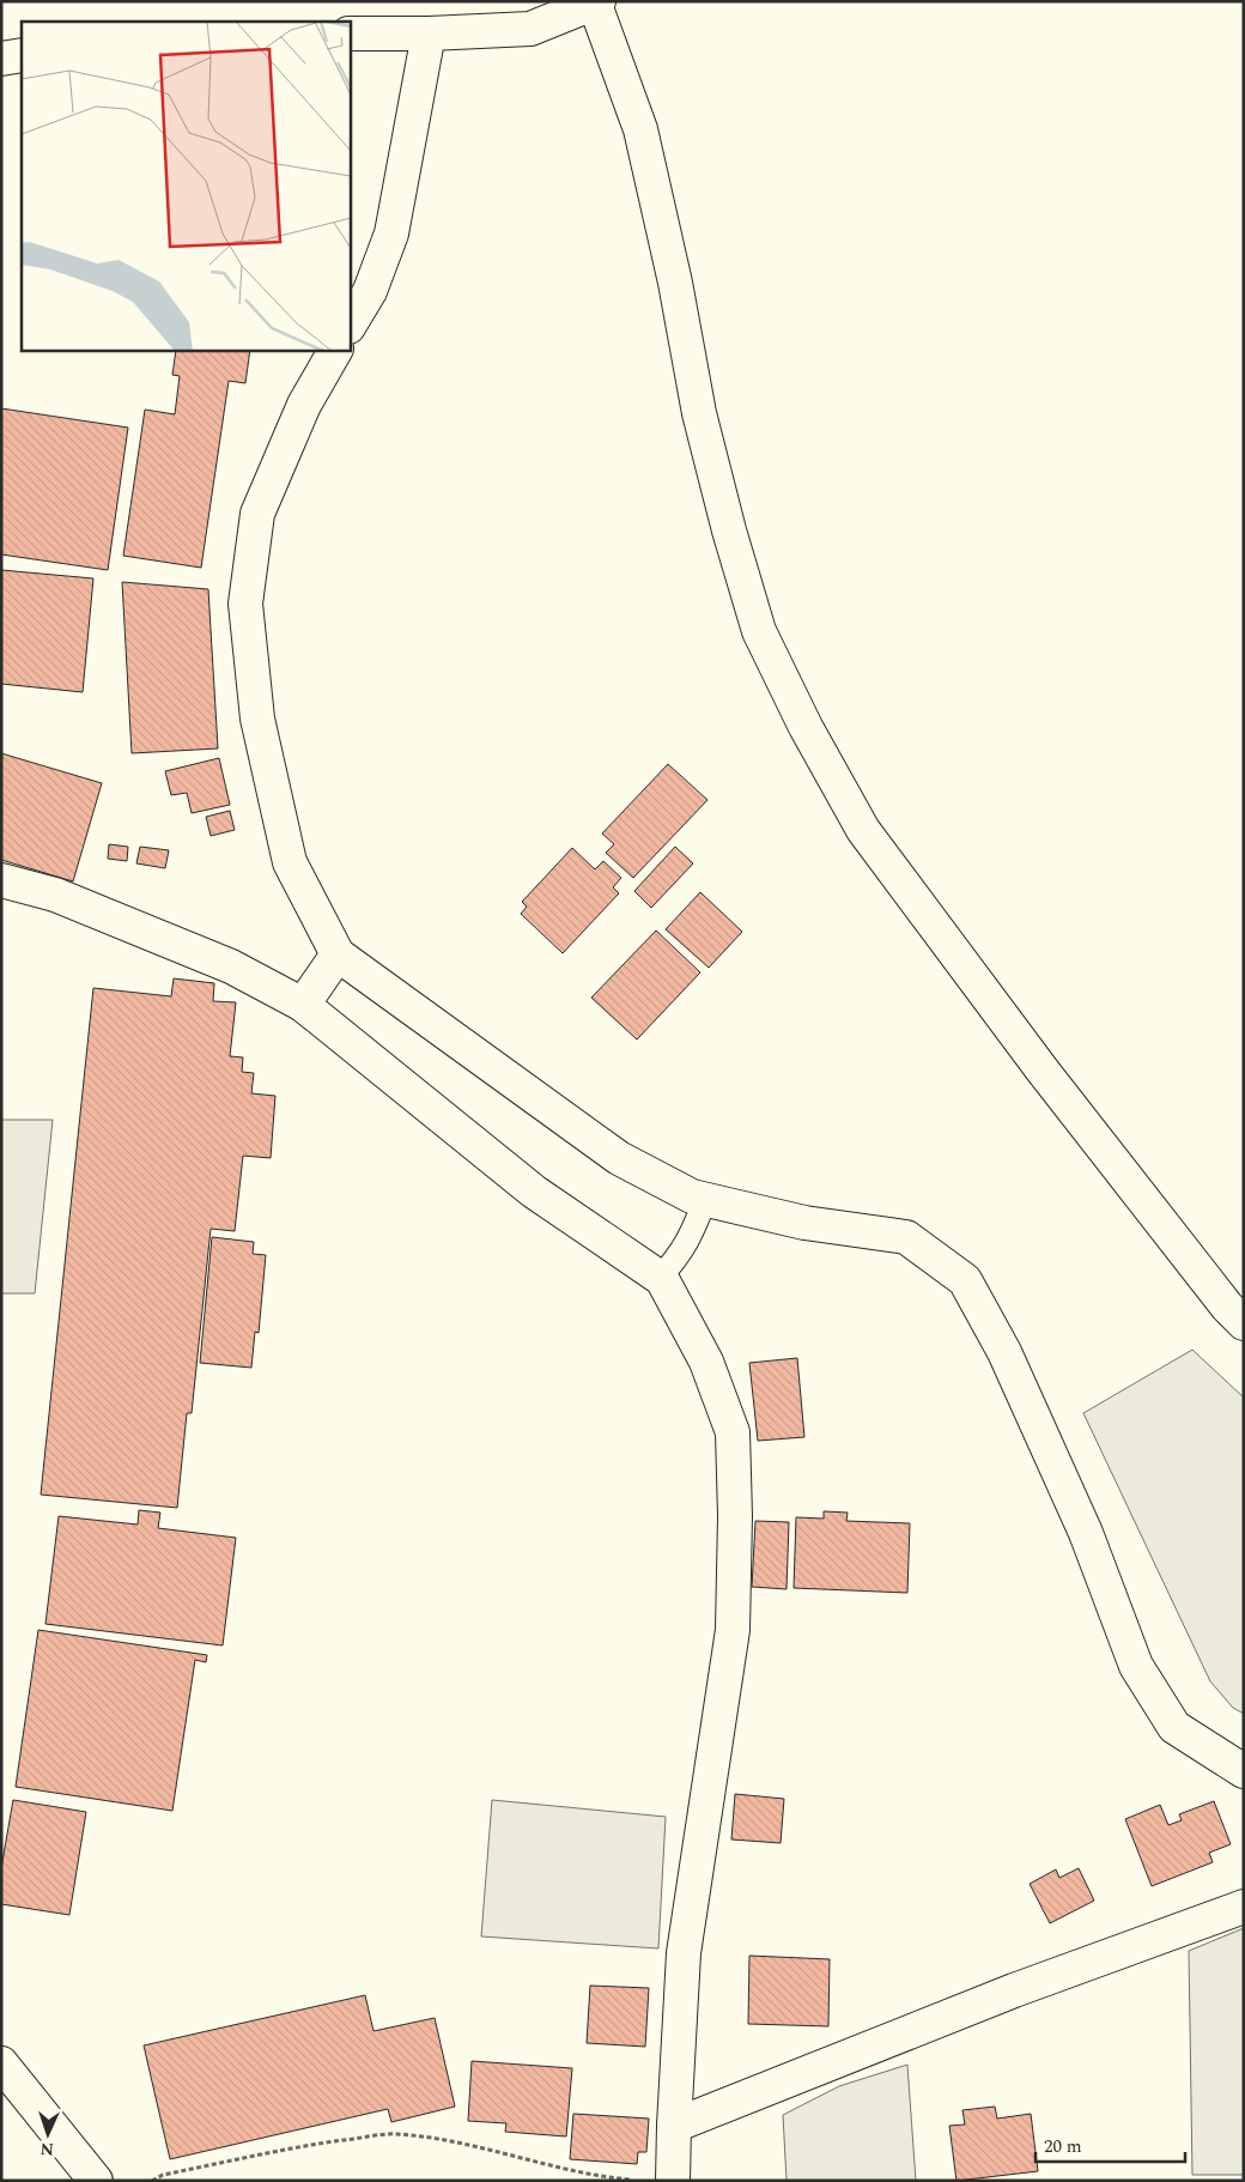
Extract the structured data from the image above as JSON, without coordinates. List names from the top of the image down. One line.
{"scale_bar":"20 m","north":"bottom"}
